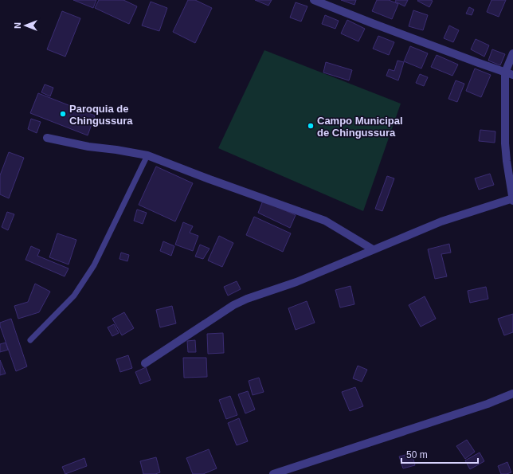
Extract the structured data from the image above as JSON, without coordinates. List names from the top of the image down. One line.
{"places":["Paroquia de Chingussura","Campo Municipal de Chingussura"],"scale_bar":"50 m","north":"left"}
